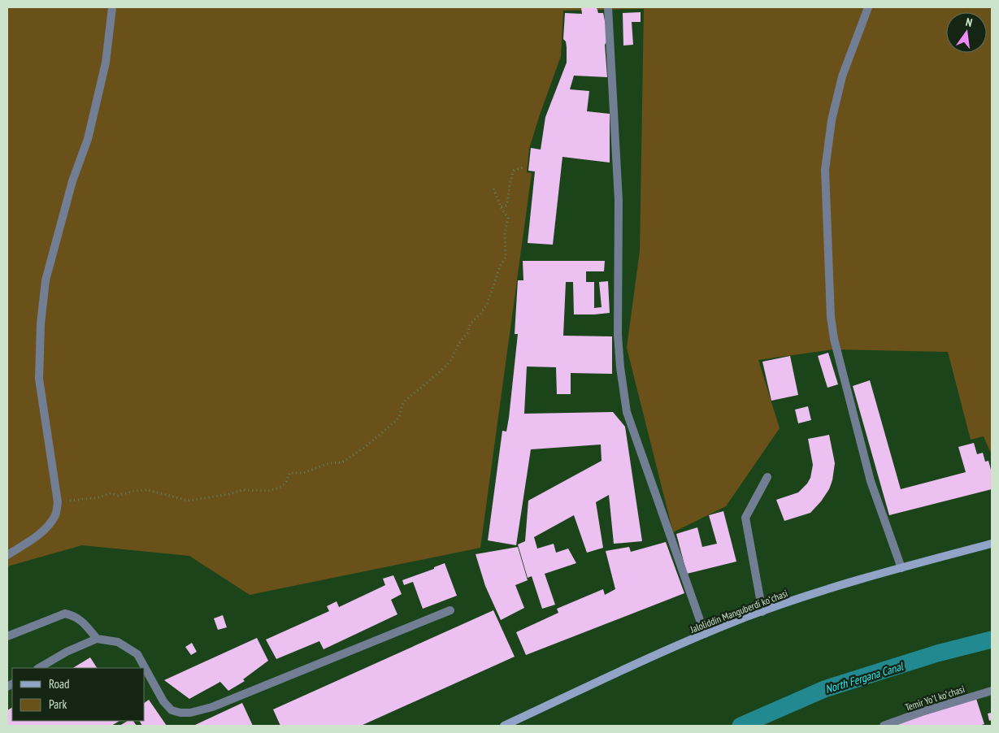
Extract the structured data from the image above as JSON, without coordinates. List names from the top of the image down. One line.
{"streets":{"main road":["Jaloliddin Manguberdi koʻchasi"],"street":["Temir Yoʻl koʻchasi"]},"water":["North Fergana Canal"],"legend":["Road","Park"],"north":"top"}
